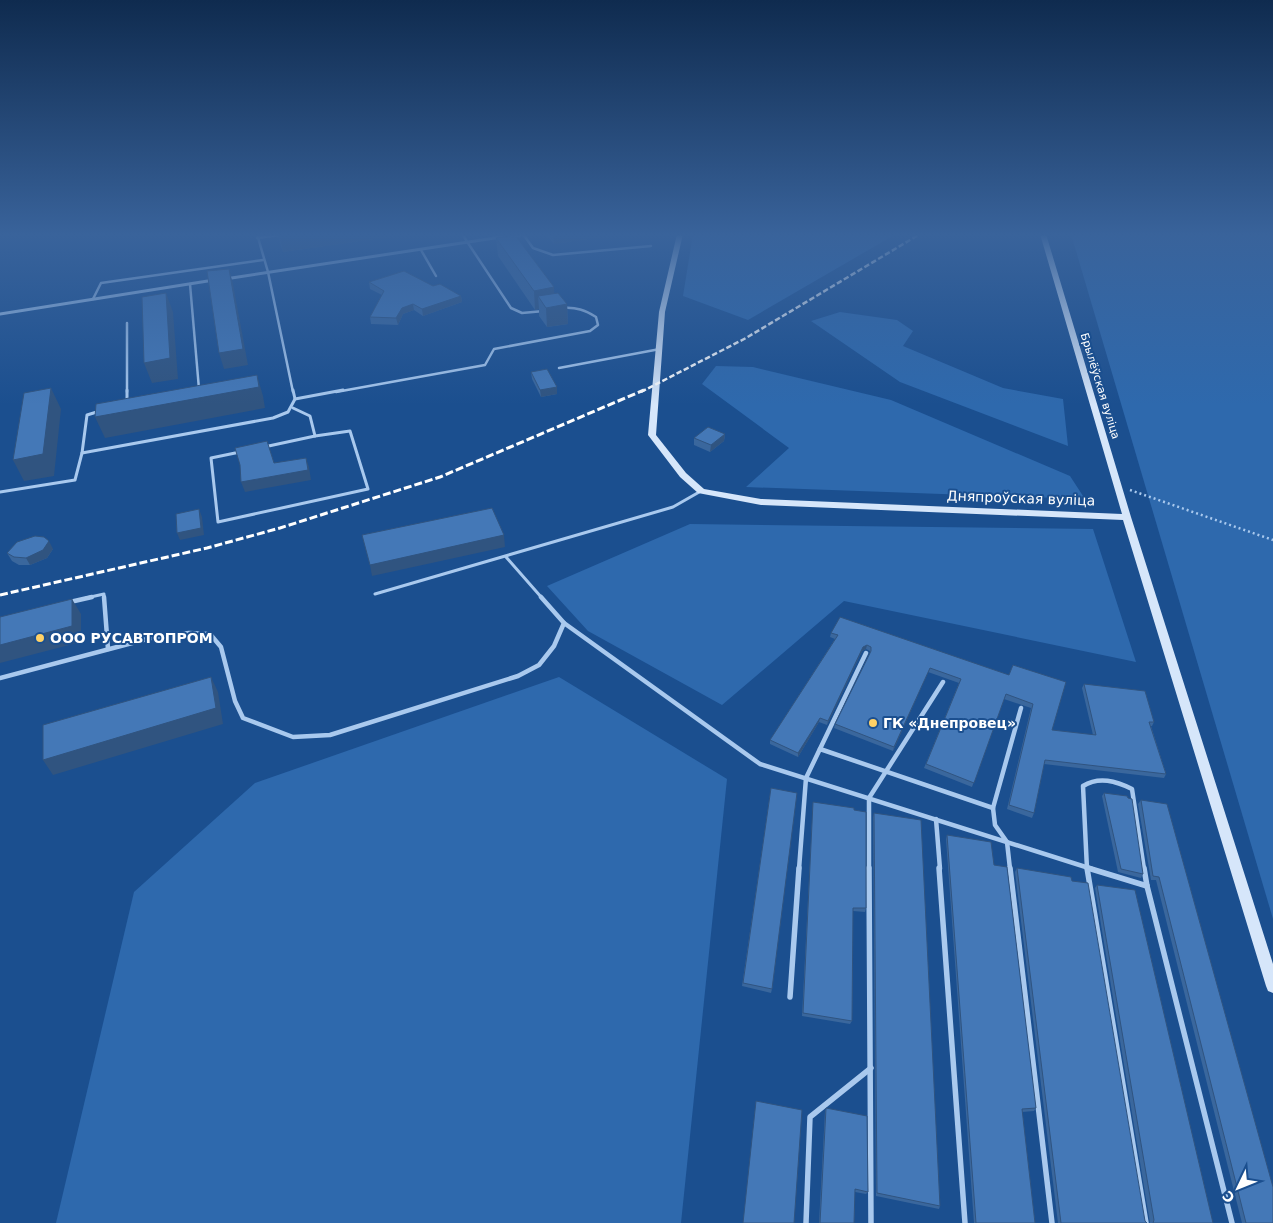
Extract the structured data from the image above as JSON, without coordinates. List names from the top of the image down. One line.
{"streets":{"street":["Брылёўская вуліца","Дняпроўская вуліца"]},"crossings":[["Брылёўская вуліца","Дняпроўская вуліца"]],"places":["ООО РУСАВТОПРОМ","ГК «Днепровец»"],"north":"bottom left"}
